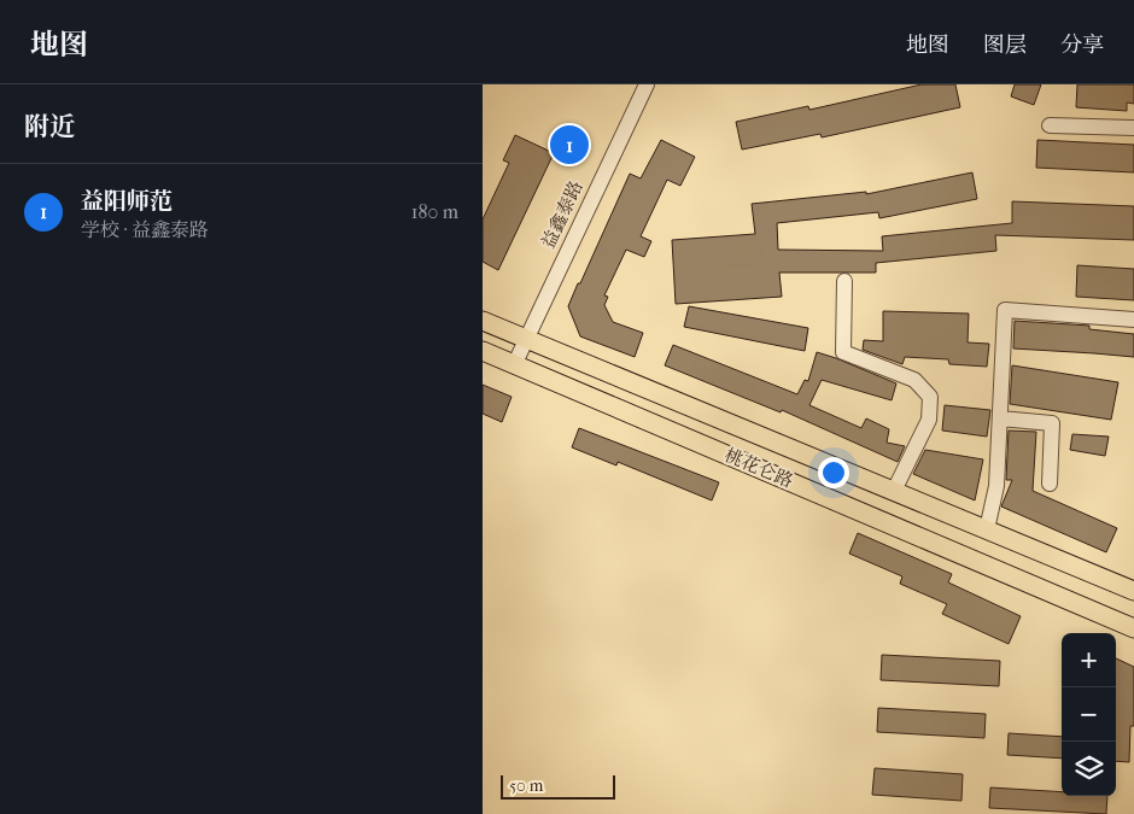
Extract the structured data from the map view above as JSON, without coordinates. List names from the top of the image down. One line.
{"streets":{"main road":["桃花仑路"],"street":["益鑫泰路"]},"crossings":[["益鑫泰路","桃花仑路"]],"scale_bar":"50 m","page":{"header":"地图","nav":["地图","图层","分享"],"heading":"附近","pins":"1","list":[{"mark":"1","name":"益阳师范","note":"学校 · 益鑫泰路","value":"180 m"}],"map_buttons":["+","−"],"scale":"50 m"}}
